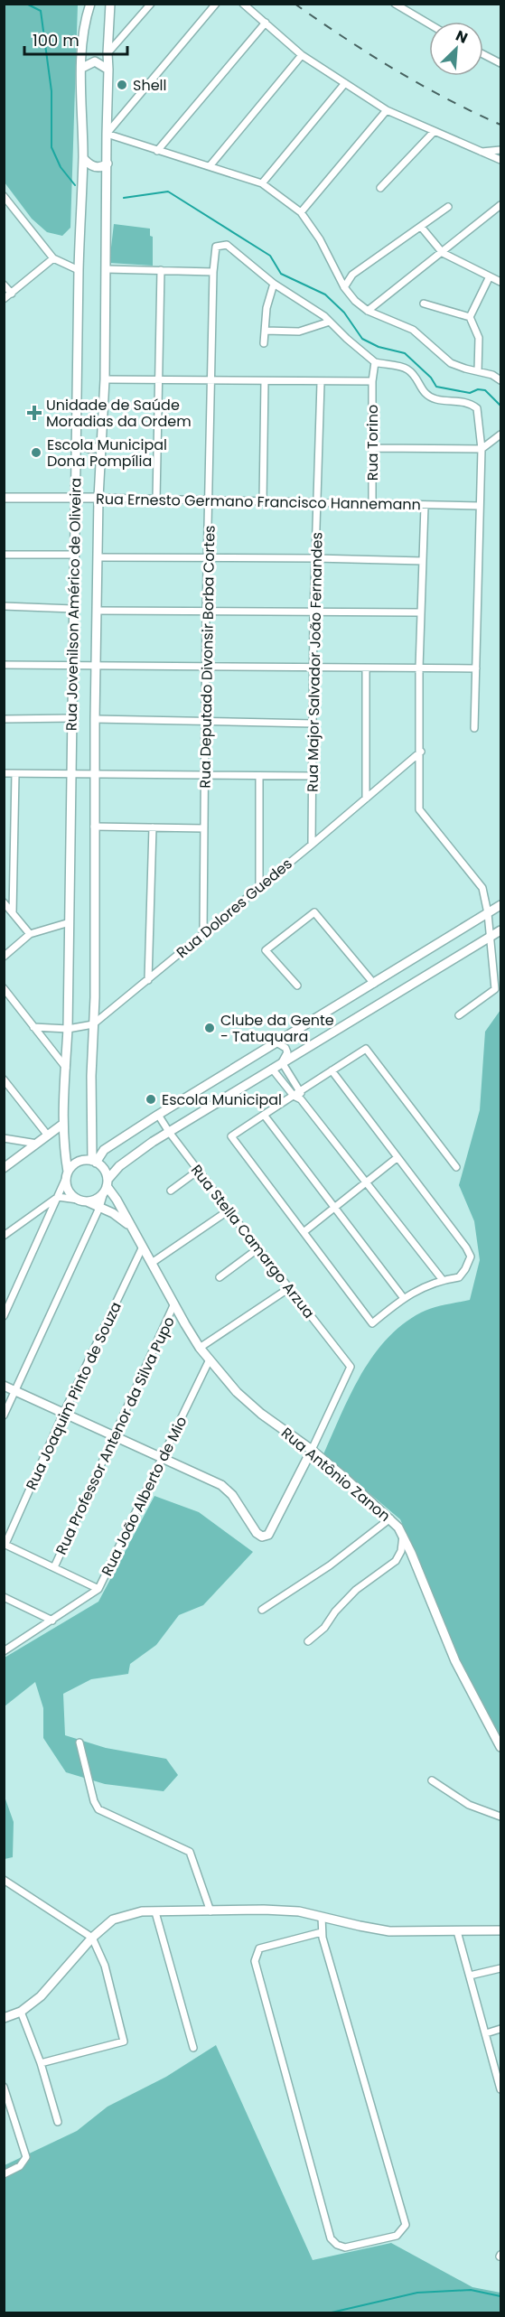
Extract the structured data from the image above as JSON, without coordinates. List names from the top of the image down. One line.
{"streets":{"main road":["Rua Ernesto Germano Francisco Hannemann","Rua Jovenilson Américo de Oliveira","Rua Antônio Zanon"],"street":["Rua Torino","Rua Deputado Divonsir Borba Cortes","Rua Major Salvador João Fernandes","Rua Dolores Guedes","Rua Stella Camargo Arzua","Rua Joaquim Pinto de Souza","Rua Professor Antenor da Silva Pupo","Rua João Alberto de Mio"]},"crossings":[["Rua Torino","Rua Ernesto Germano Francisco Hannemann"],["Rua Ernesto Germano Francisco Hannemann","Rua Jovenilson Américo de Oliveira"],["Rua Ernesto Germano Francisco Hannemann","Rua Deputado Divonsir Borba Cortes"],["Rua Ernesto Germano Francisco Hannemann","Rua Major Salvador João Fernandes"],["Rua Jovenilson Américo de Oliveira","Rua Dolores Guedes"],["Rua Jovenilson Américo de Oliveira","Rua Antônio Zanon"],["Rua Deputado Divonsir Borba Cortes","Rua Dolores Guedes"],["Rua Major Salvador João Fernandes","Rua Dolores Guedes"],["Rua Stella Camargo Arzua","Rua Antônio Zanon"],["Rua Joaquim Pinto de Souza","Rua Antônio Zanon"],["Rua Professor Antenor da Silva Pupo","Rua Antônio Zanon"],["Rua Antônio Zanon","Rua João Alberto de Mio"]],"places":{"other":["Shell","Escola Municipal Dona Pompília","Clube da Gente - Tatuquara","Escola Municipal"],"health":["Unidade de Saúde Moradias da Ordem"]},"scale_bar":"100 m","north":"top right"}
